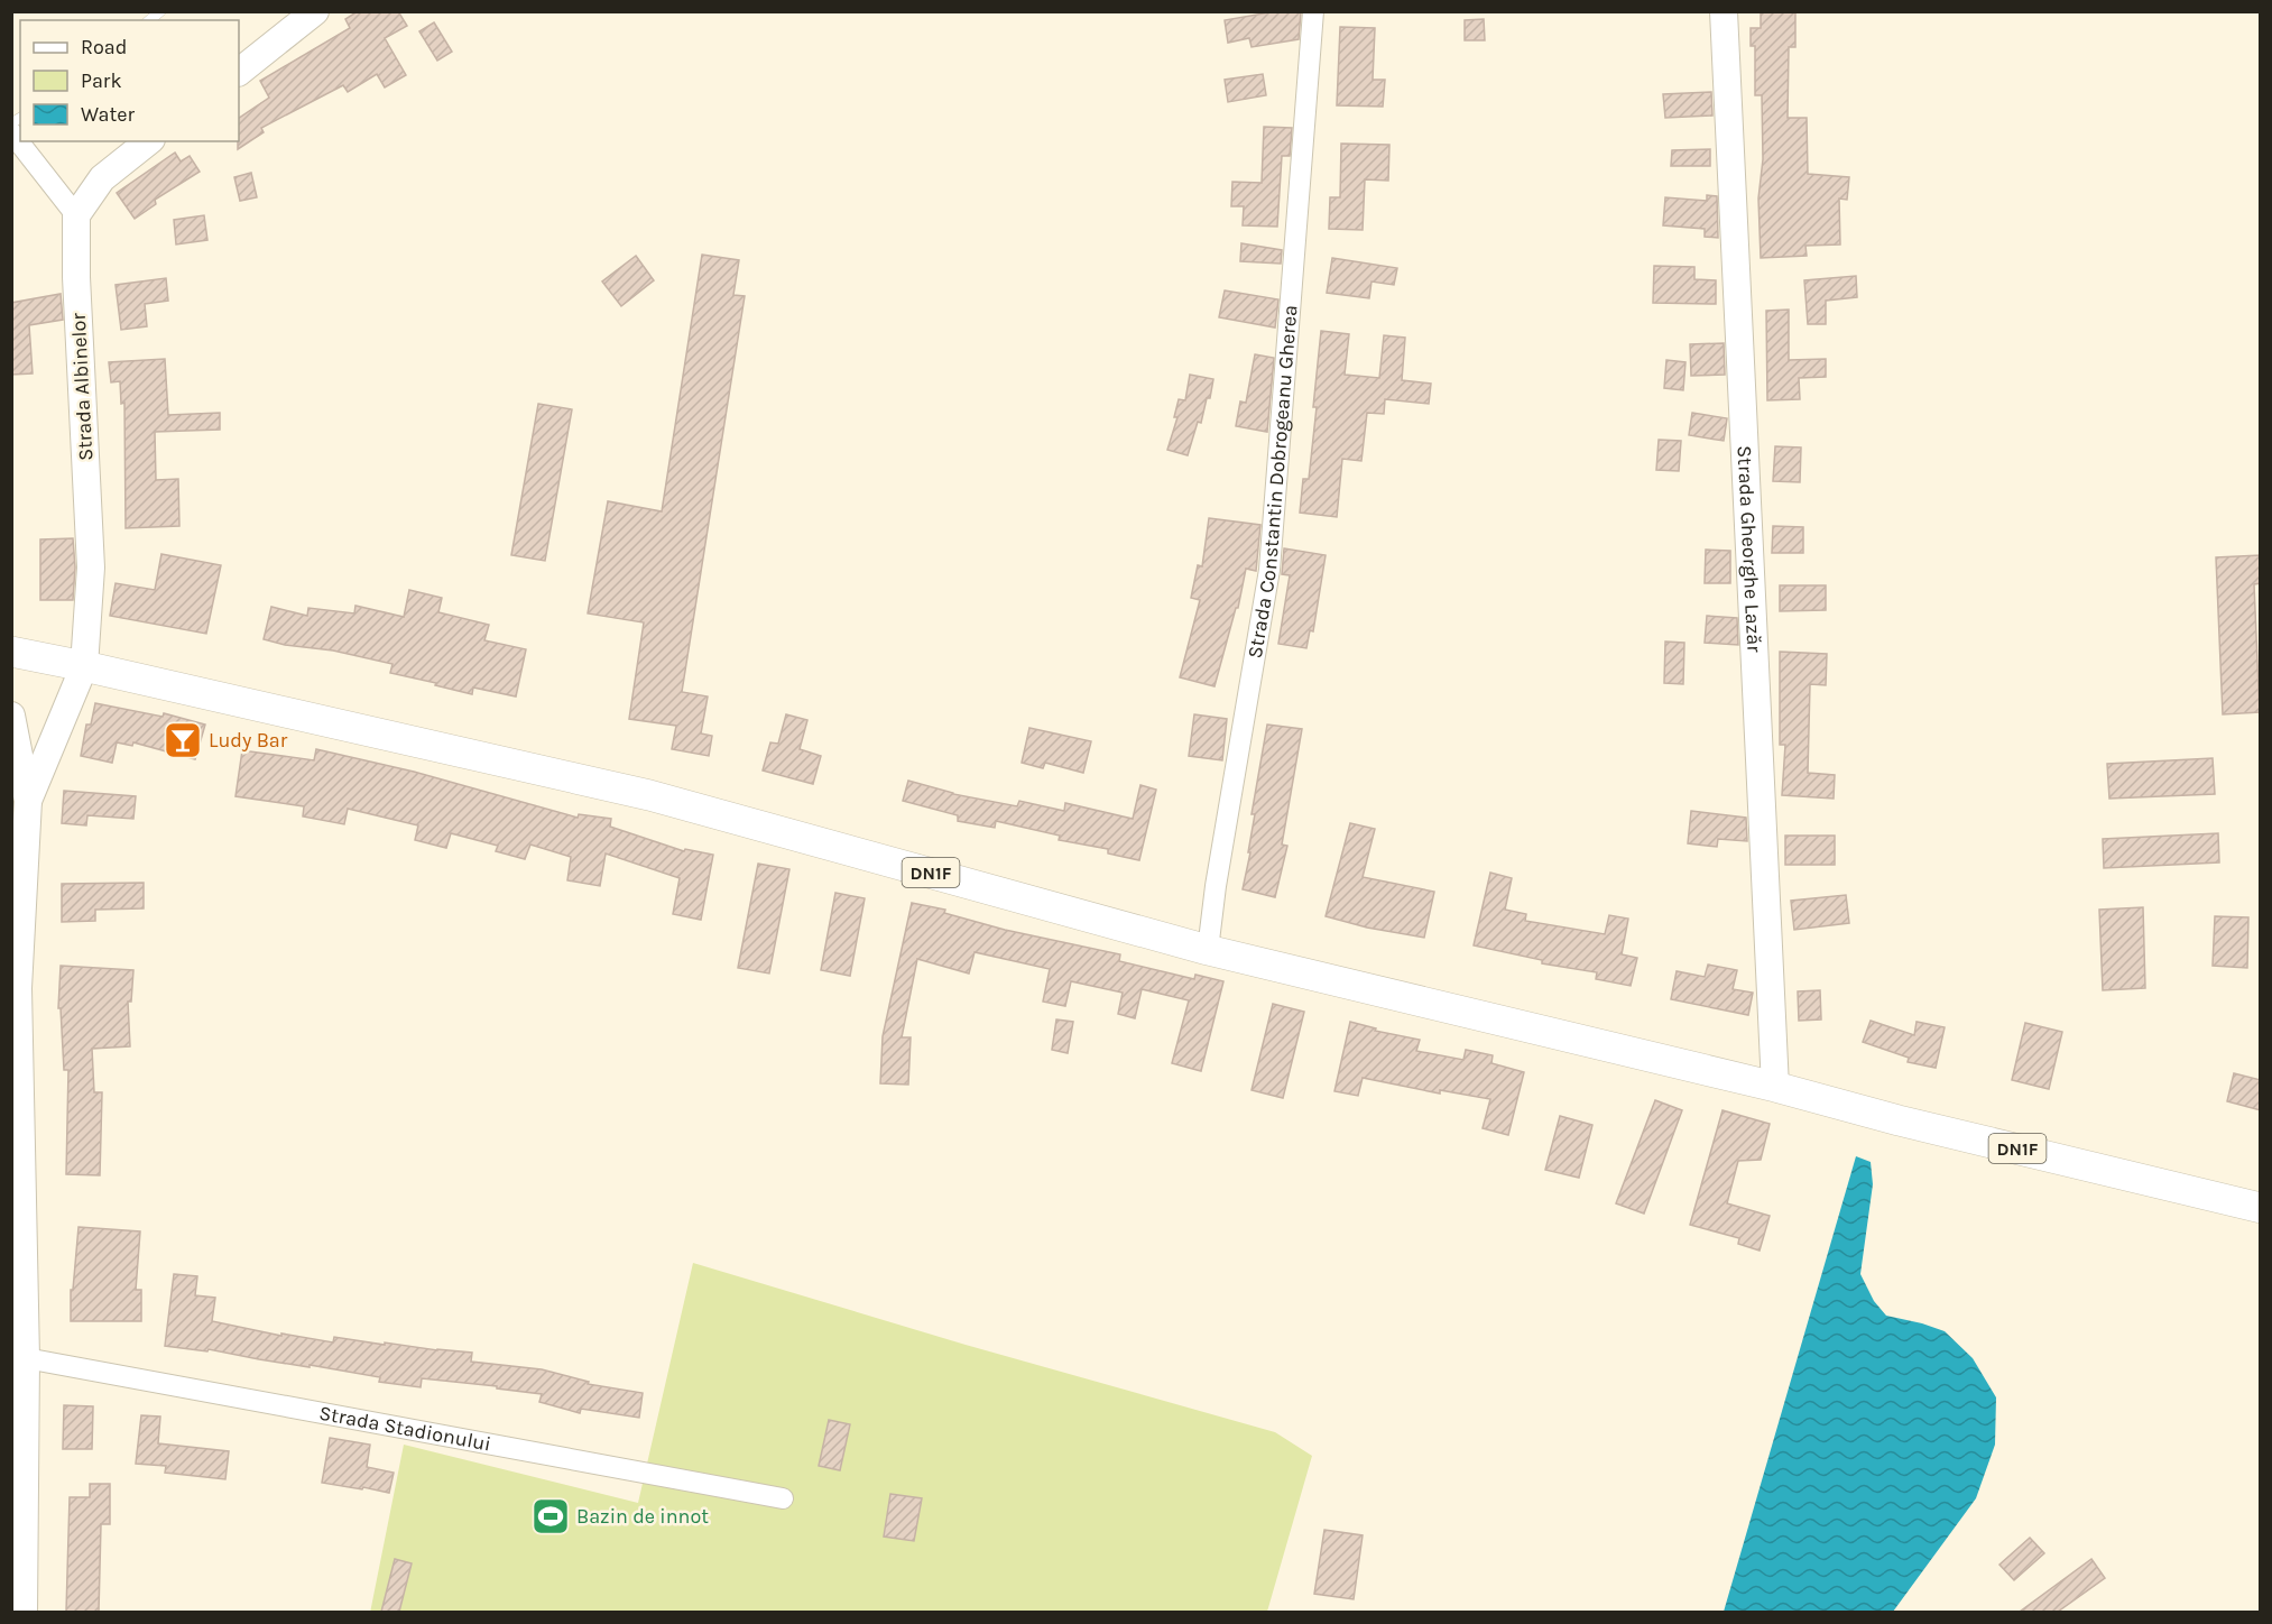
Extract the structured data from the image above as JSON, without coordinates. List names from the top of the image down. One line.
{"streets":{"main road":["Strada Albinelor","Strada Gheorghe Lazăr","DN1F"],"street":["Strada Constantin Dobrogeanu Gherea","Strada Stadionului"]},"crossings":[["Strada Albinelor","DN1F"],["Strada Constantin Dobrogeanu Gherea","DN1F"],["Strada Gheorghe Lazăr","DN1F"]],"places":{"bar":["Ludy Bar"],"sports":["Bazin de innot"]},"legend":["Road","Park","Water"]}
